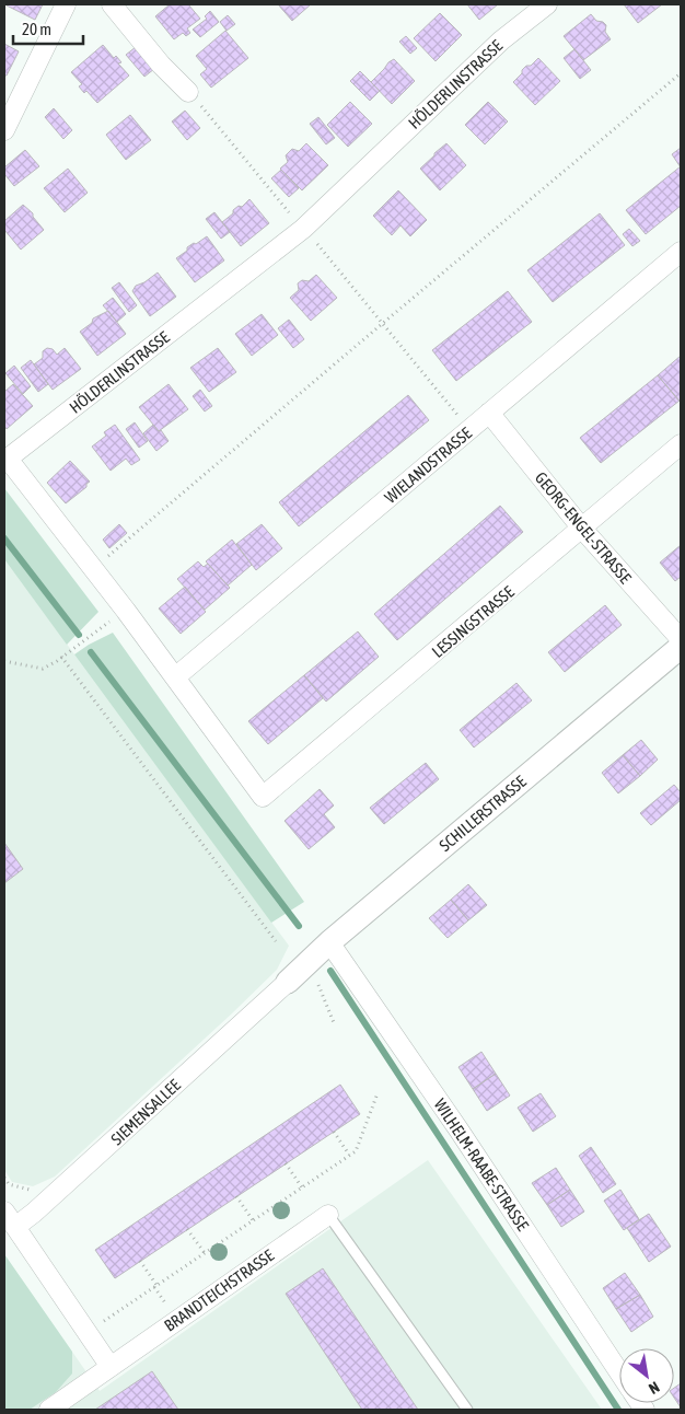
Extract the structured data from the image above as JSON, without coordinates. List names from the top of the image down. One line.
{"streets":{"street":["HÖLDERLINSTRASSE","WIELANDSTRASSE","GEORG-ENGEL-STRASSE","LESSINGSTRASSE","SCHILLERSTRASSE","SIEMENSALLEE","WILHELM-RAABE-STRASSE","BRANDTEICHSTRASSE"]},"crossings":[["HÖLDERLINSTRASSE","WIELANDSTRASSE"],["HÖLDERLINSTRASSE","LESSINGSTRASSE"],["WIELANDSTRASSE","GEORG-ENGEL-STRASSE"],["GEORG-ENGEL-STRASSE","LESSINGSTRASSE"],["SCHILLERSTRASSE","SIEMENSALLEE"],["SCHILLERSTRASSE","WILHELM-RAABE-STRASSE"]],"scale_bar":"20 m","north":"bottom right"}
